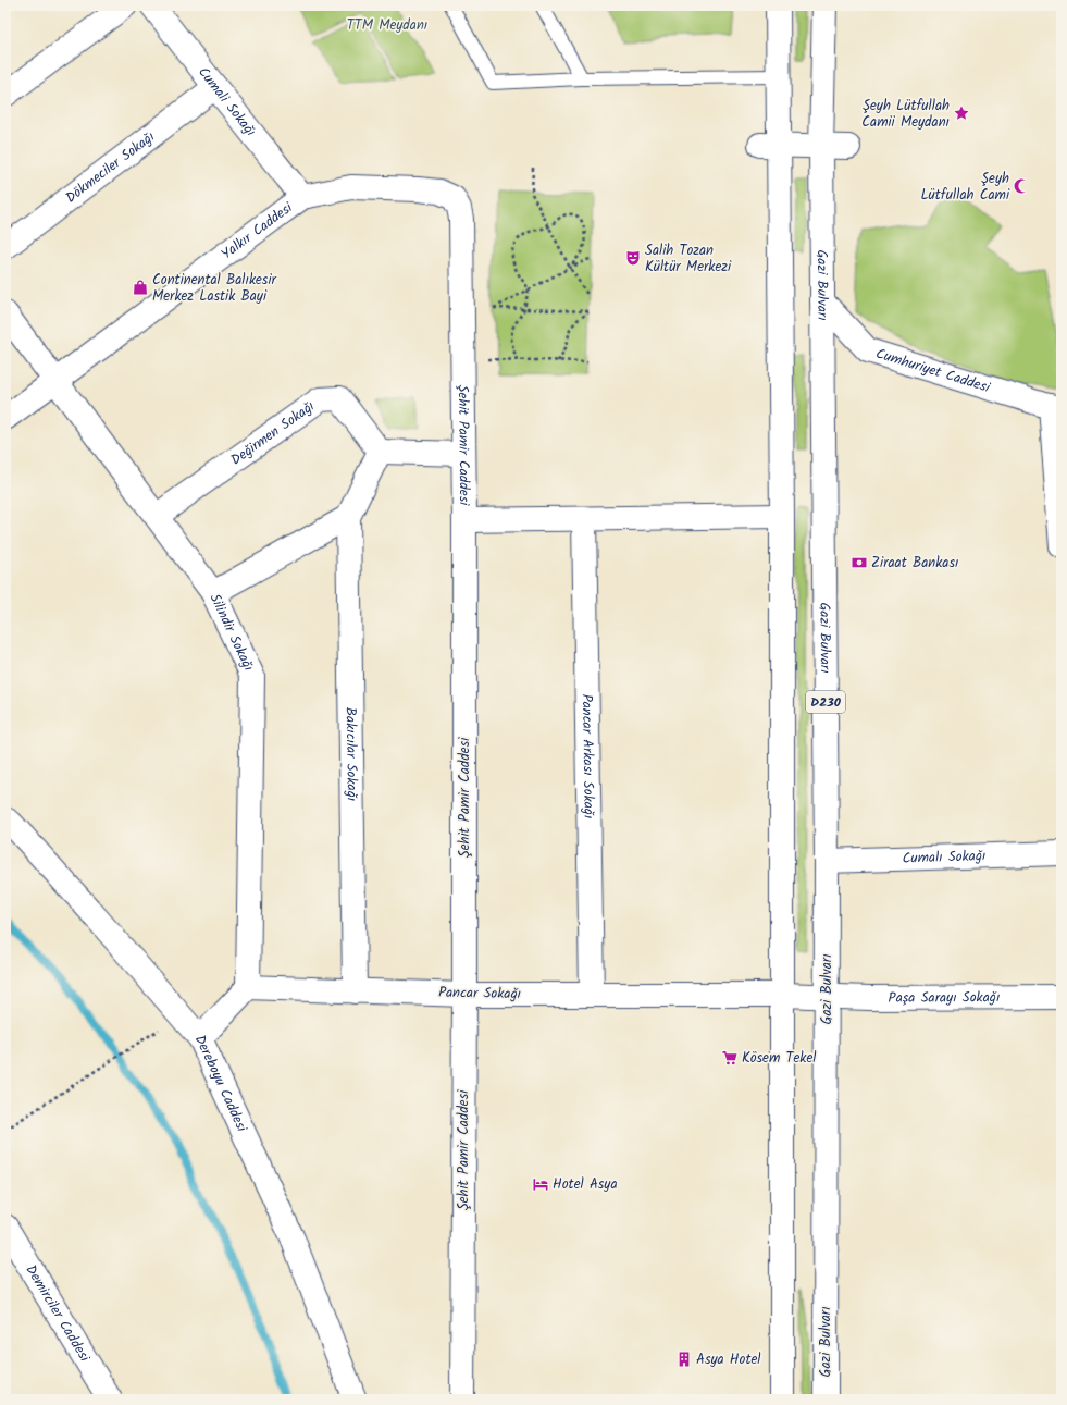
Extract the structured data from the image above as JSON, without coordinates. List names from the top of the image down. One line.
{"streets":{"main road":["Cumali Sokağı","Dökmeciler Sokağı","Yalkır Caddesi","Gazi Bulvarı","Cumhuriyet Caddesi","Değirmen Sokağı","Şehit Pamir Caddesi","Silindir Sokağı","D230","Bakıcılar Sokağı","Pancar Arkası Sokağı","Cumalı Sokağı","Pancar Sokağı","Paşa Sarayı Sokağı","Dereboyu Caddesi","Demirciler Caddesi"]},"crossings":[["Cumali Sokağı","Dökmeciler Sokağı"],["Cumali Sokağı","Yalkır Caddesi"],["Yalkır Caddesi","Şehit Pamir Caddesi"],["Yalkır Caddesi","Silindir Sokağı"],["Gazi Bulvarı","Cumhuriyet Caddesi"],["Gazi Bulvarı","Cumalı Sokağı"],["Gazi Bulvarı","Paşa Sarayı Sokağı"],["Değirmen Sokağı","Silindir Sokağı"],["Şehit Pamir Caddesi","Pancar Sokağı"],["Silindir Sokağı","Pancar Sokağı"],["Bakıcılar Sokağı","Pancar Sokağı"],["Pancar Arkası Sokağı","Pancar Sokağı"],["Pancar Sokağı","Paşa Sarayı Sokağı"]],"parks":["TTM Meydanı"],"places":{"place":["Şeyh Lütfullah Camii Meydanı"],"mosque":["Şeyh Lütfullah Cami"],"theatre":["Salih Tozan Kültür Merkezi"],"shop":["Continental Balıkesir Merkez Lastik Bayi"],"bank":["Ziraat Bankası"],"supermarket":["Kösem Tekel"],"hotel":["Hotel Asya"],"building":["Asya Hotel"]}}
